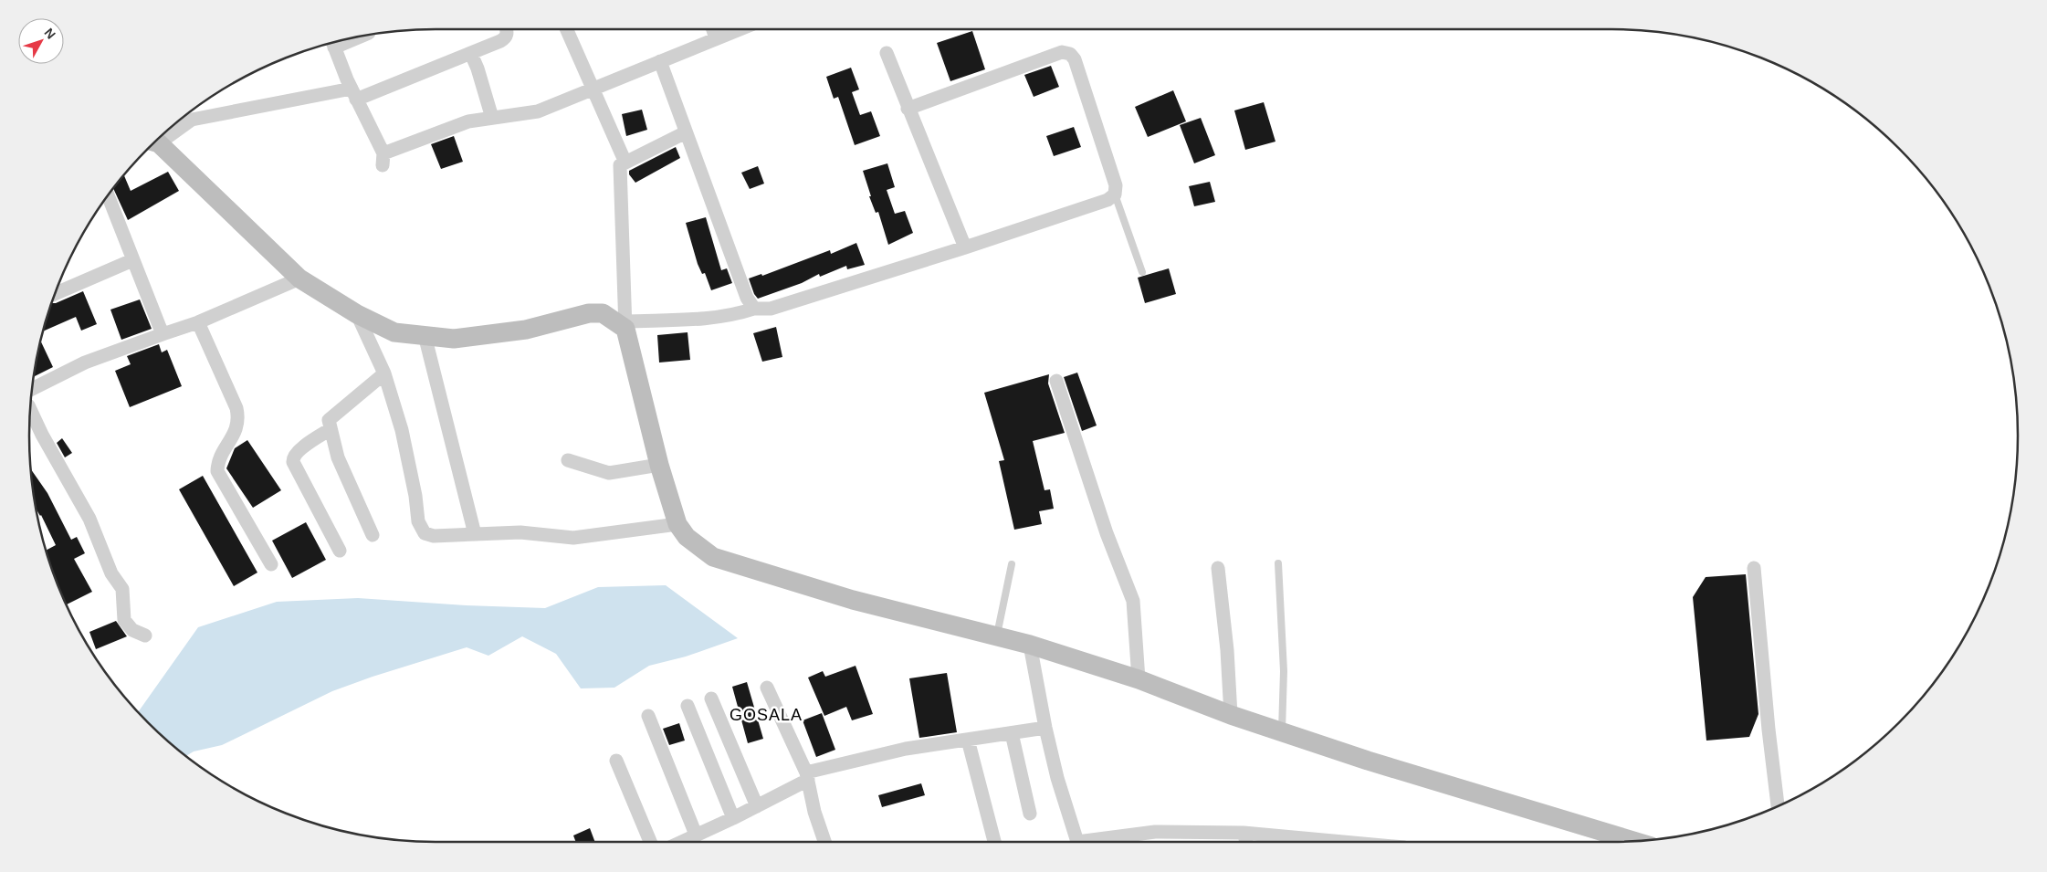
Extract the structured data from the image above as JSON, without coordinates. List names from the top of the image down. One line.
{"districts":["GOSALA"],"north":"top right"}
